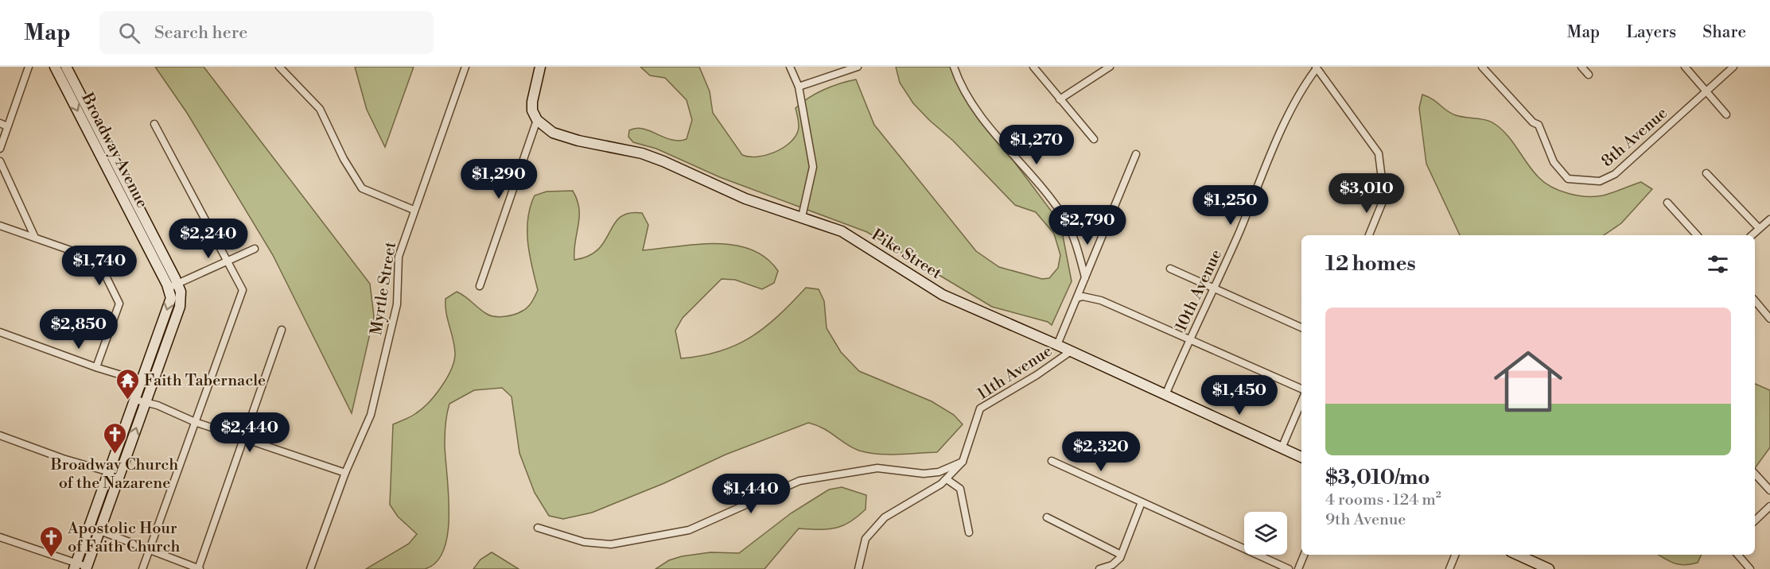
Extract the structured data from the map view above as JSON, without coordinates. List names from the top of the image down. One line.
{"streets":{"main road":["Broadway Avenue","Pike Street"],"street":["8th Avenue","Myrtle Street","10th Avenue","11th Avenue"]},"crossings":[["Pike Street","10th Avenue"],["Pike Street","11th Avenue"]],"places":{"temple":["Faith Tabernacle"],"church":["Broadway Church of the Nazarene","Apostolic Hour of Faith Church"]},"page":{"header":"Map","search":"Search here","nav":["Map","Layers","Share"],"price":["$1,270","$1,290","$3,010","$1,250","$2,790","$2,240","$1,740","$2,850","$1,450","$2,440","$2,320","$1,440"],"heading":"12 homes","list":[{"name":"$3,010/mo","note":"4 rooms · 124 m² · 9th Avenue"}]}}
